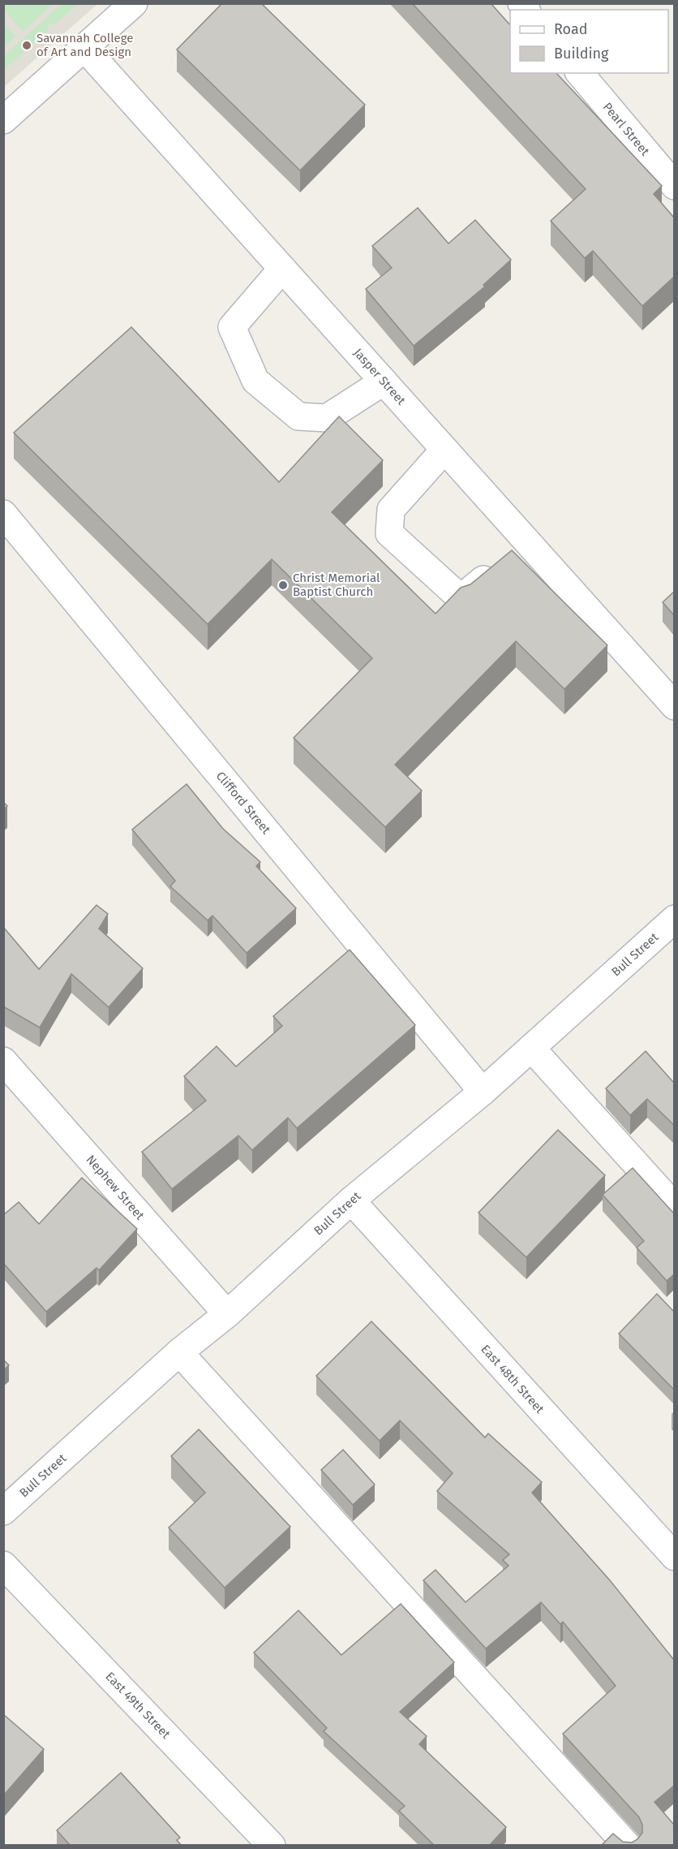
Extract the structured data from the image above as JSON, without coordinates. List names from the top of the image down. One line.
{"streets":{"street":["Pearl Street","Jasper Street","Clifford Street","Bull Street","Nephew Street","East 48th Street","East 49th Street"]},"crossings":[["Clifford Street","Bull Street"],["Bull Street","Nephew Street"],["Bull Street","East 48th Street"]],"places":["Savannah College of Art and Design","Christ Memorial Baptist Church"],"legend":["Road","Building"]}
